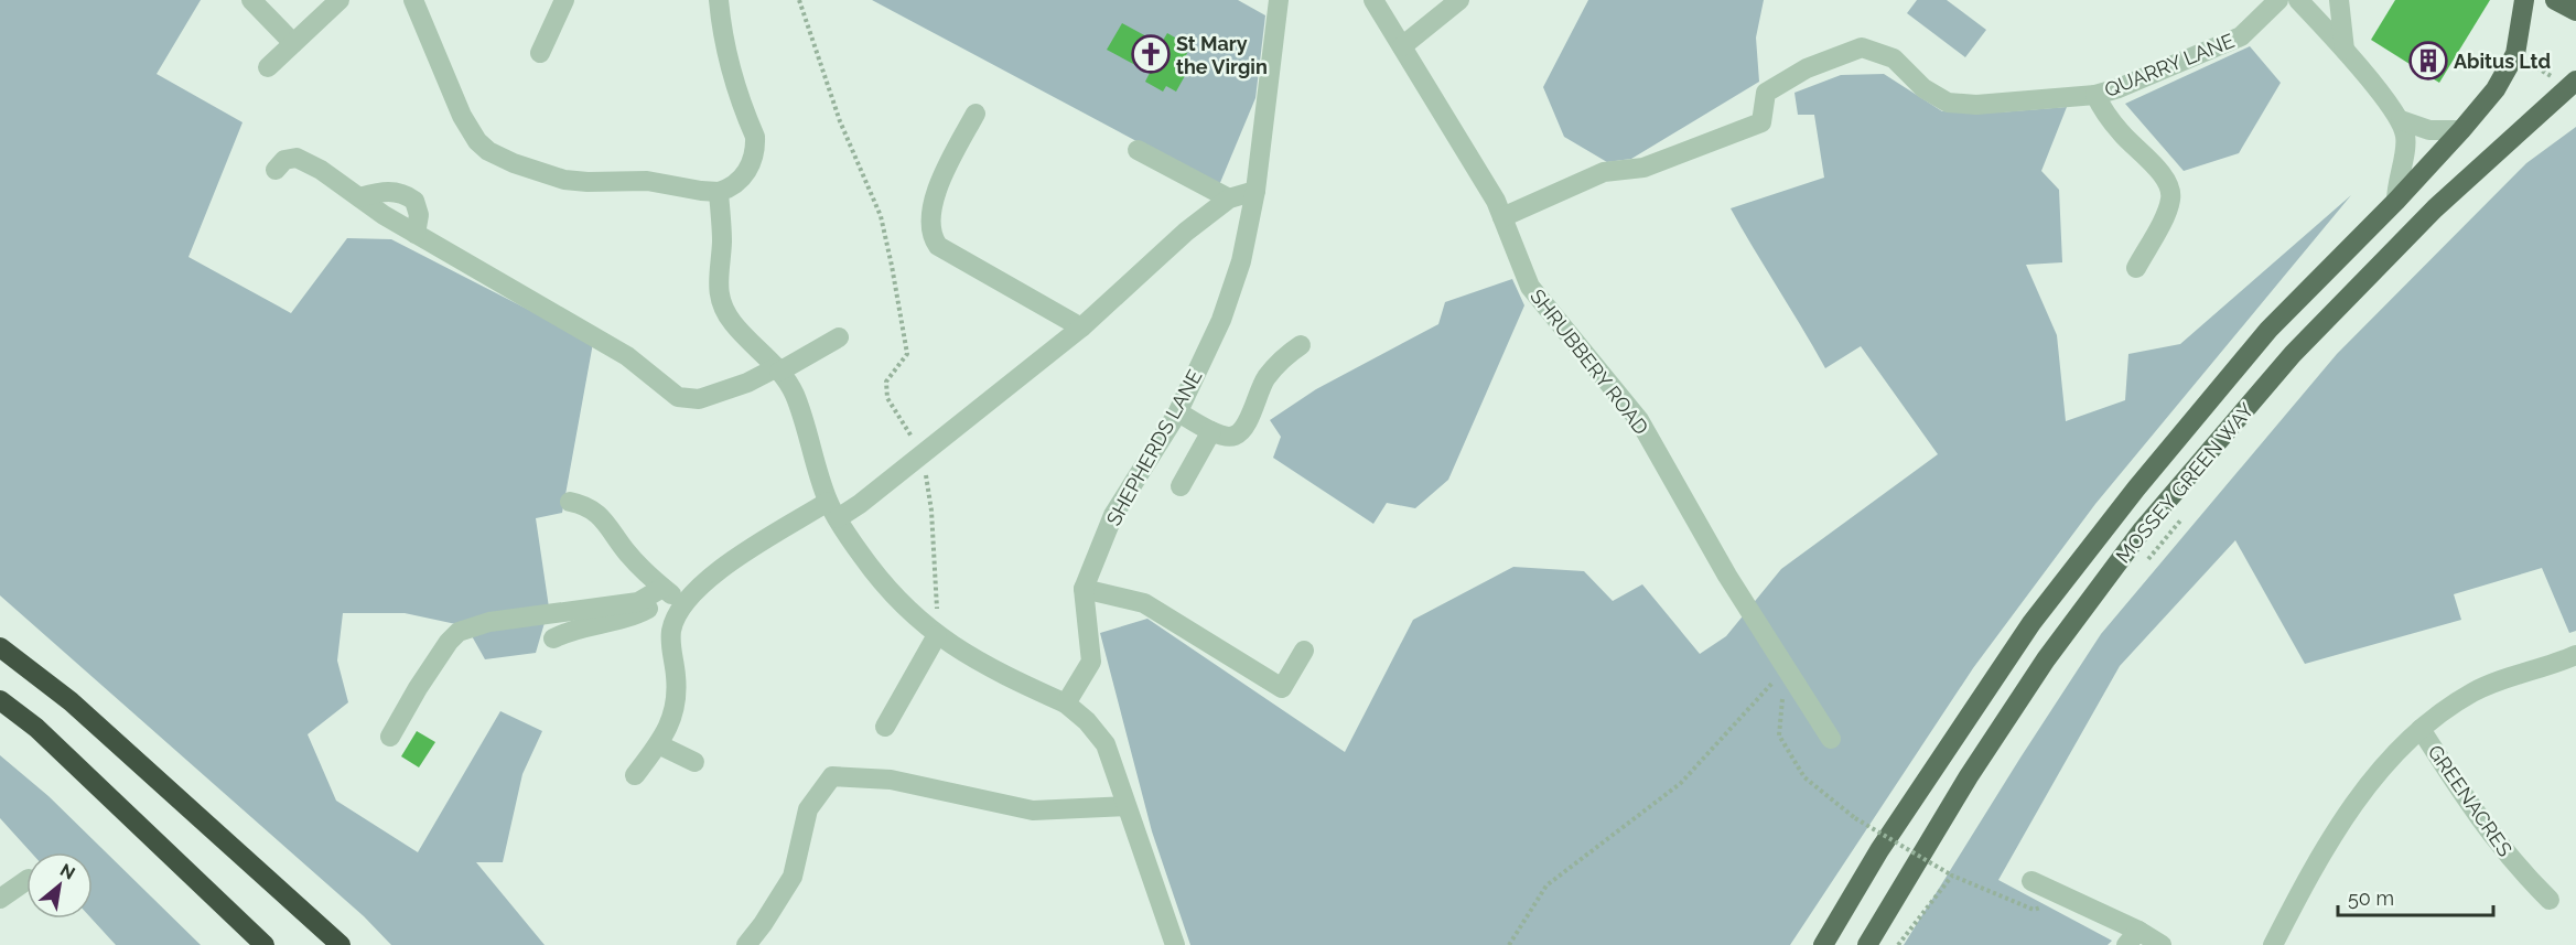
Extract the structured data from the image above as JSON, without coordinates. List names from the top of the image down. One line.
{"streets":{"main road":["MOSSEY GREEN WAY"],"street":["QUARRY LANE","SHRUBBERY ROAD","SHEPHERDS LANE","GREENACRES"]},"places":{"church":["St Mary the Virgin"],"building":["Abitus Ltd"]},"scale_bar":"50 m","north":"top right"}
